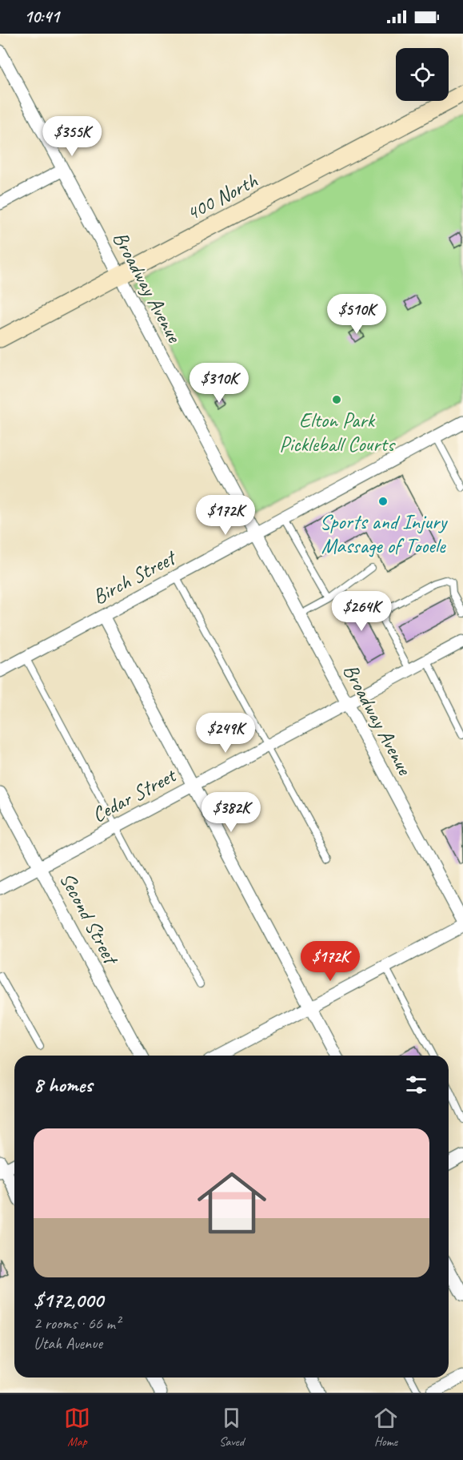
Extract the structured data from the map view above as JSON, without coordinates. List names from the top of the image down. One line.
{"streets":{"street":["400 North","Broadway Avenue","Birch Street","Cedar Street","Second Street"]},"crossings":[["400 North","Broadway Avenue"],["Broadway Avenue","Birch Street"],["Broadway Avenue","Cedar Street"],["Cedar Street","Second Street"]],"places":["Elton Park Pickleball Courts","Sports and Injury Massage of Tooele"],"page":{"status":"10:41","price":["$355K","$510K","$310K","$172K","$264K","$249K","$382K","$172K"],"heading":"8 homes","list":[{"name":"$172,000","note":"2 rooms · 66 m² · Utah Avenue"}],"tabs":["Map","Saved","Home"]}}
